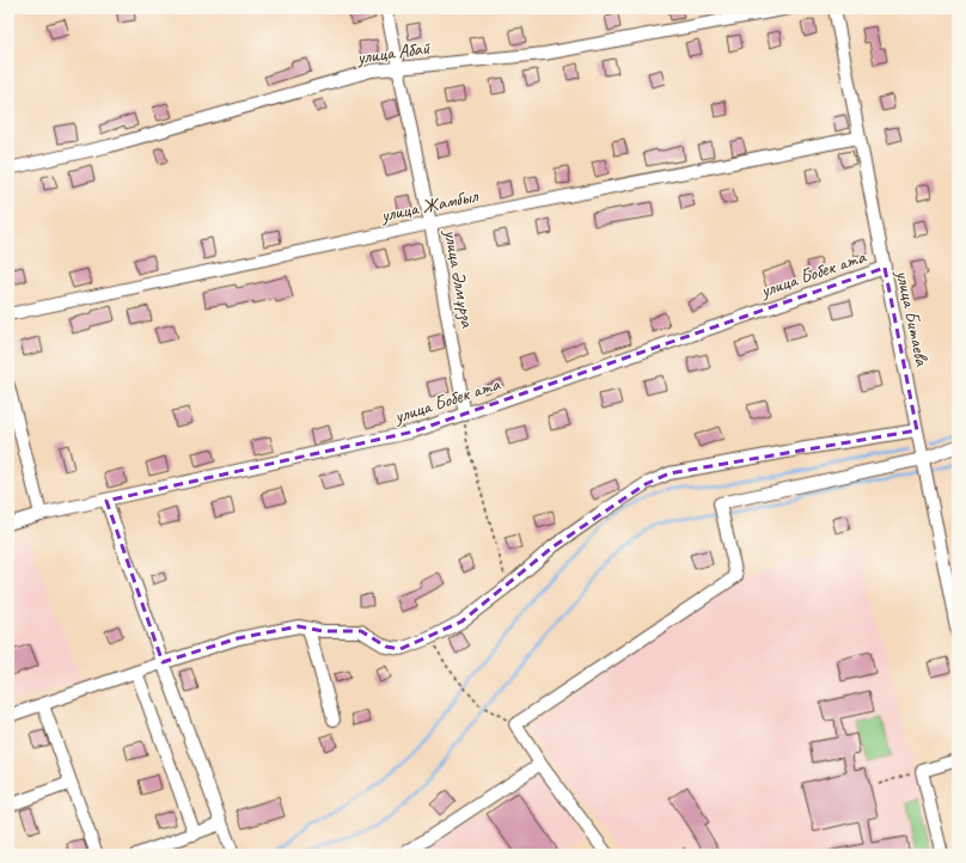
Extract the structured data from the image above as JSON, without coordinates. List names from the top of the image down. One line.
{"streets":{"street":["улица Абай","улица Жамбыл","улица Бобек ата","улица Әлмұрза","улица Битаева"]},"crossings":[["улица Абай","улица Әлмұрза"],["улица Жамбыл","улица Әлмұрза"],["улица Жамбыл","улица Битаева"],["улица Бобек ата","улица Әлмұрза"],["улица Бобек ата","улица Битаева"]]}
